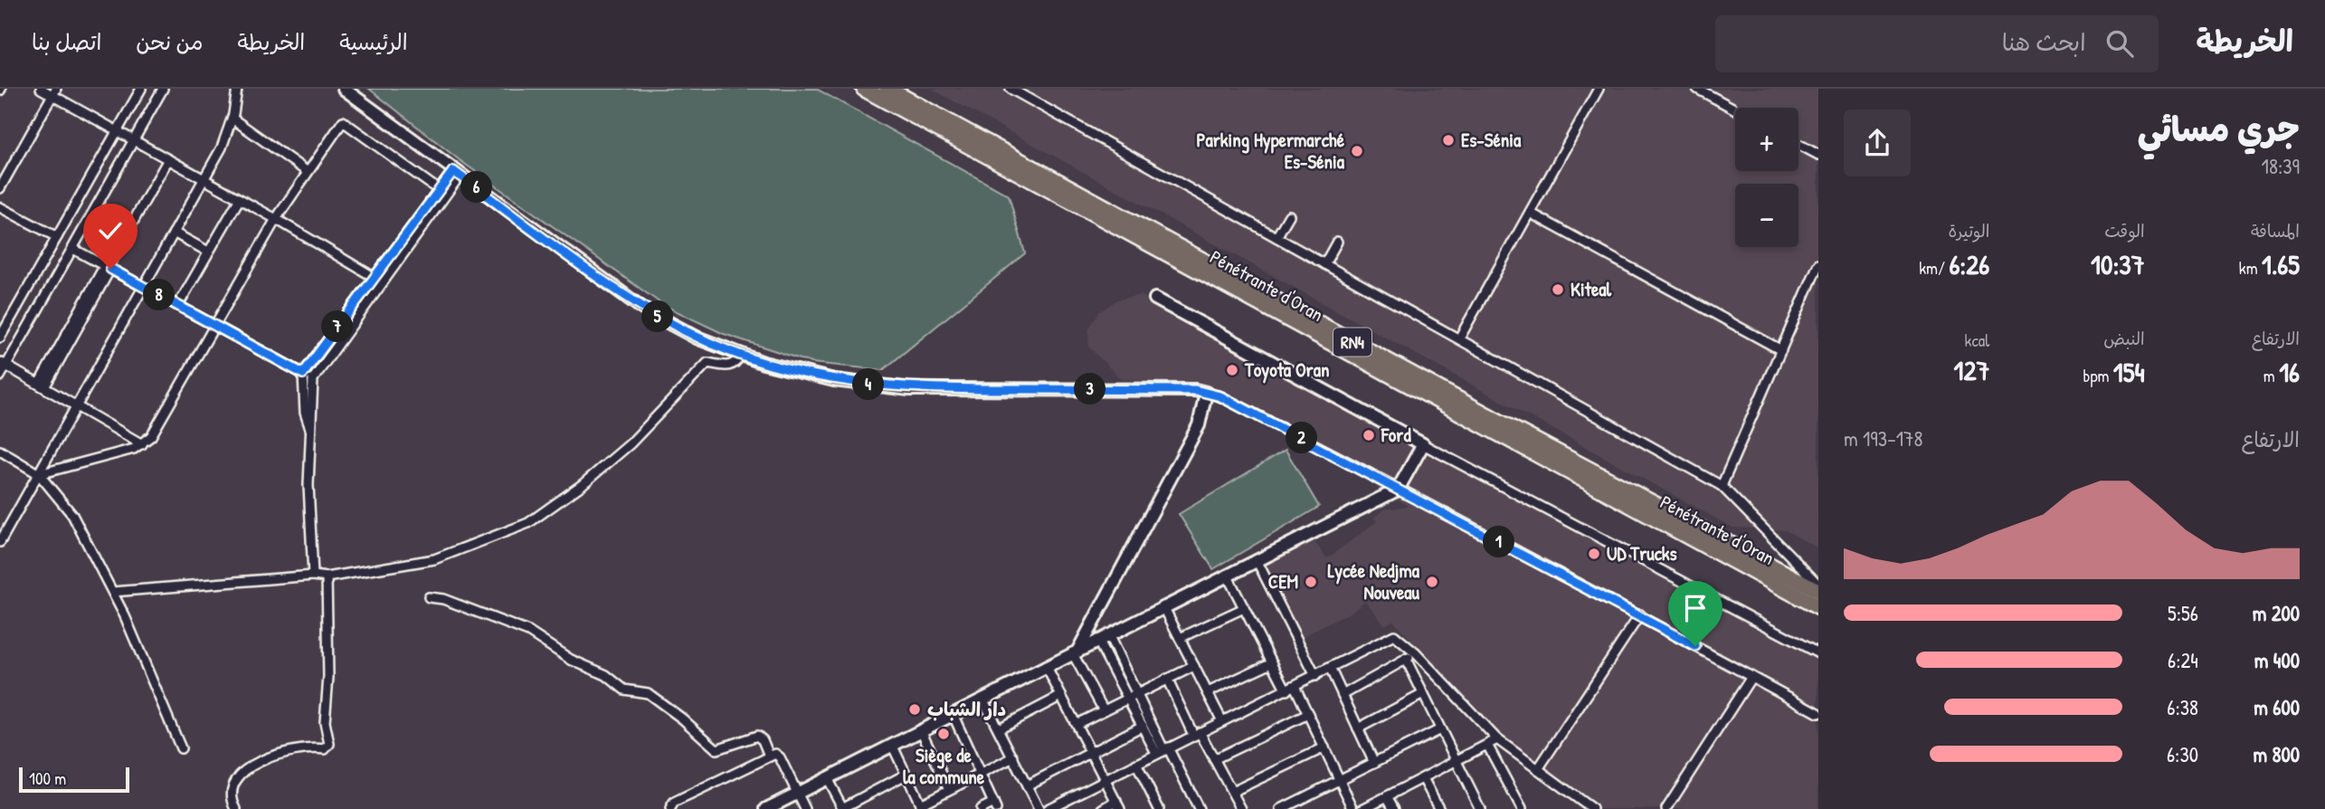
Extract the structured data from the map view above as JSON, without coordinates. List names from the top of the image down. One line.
{"streets":{"highway":["Pénétrante d'Oran","RN4"]},"places":["Es-Sénia","Parking Hypermarché Es-Sénia","Kiteal","Toyota Oran","Ford","UD Trucks","CEM","Lycée Nedjma Nouveau","دار الشباب","Siège de la commune"],"scale_bar":"100 m","page":{"header":"الخريطة","search":"ابحث هنا","nav":["الرئيسية","الخريطة","من نحن","اتصل بنا"],"heading":["جري مسائي","18:39"],"map_buttons":["+","−"],"pins":["6","8","5","7","4","3","2","1"],"stats":[["المسافة","1.65 km"],["الوقت","10:37"],["الوتيرة","6:26 /km"],["الارتفاع","16 m"],["النبض","154 bpm"],["kcal","127"]],"chart":["الارتفاع","178–193 m"],"list":[{"name":"200 m","note":"5:56"},{"name":"400 m","note":"6:24"},{"name":"600 m","note":"6:38"},{"name":"800 m","note":"6:30"}],"scale":"100 m"}}
